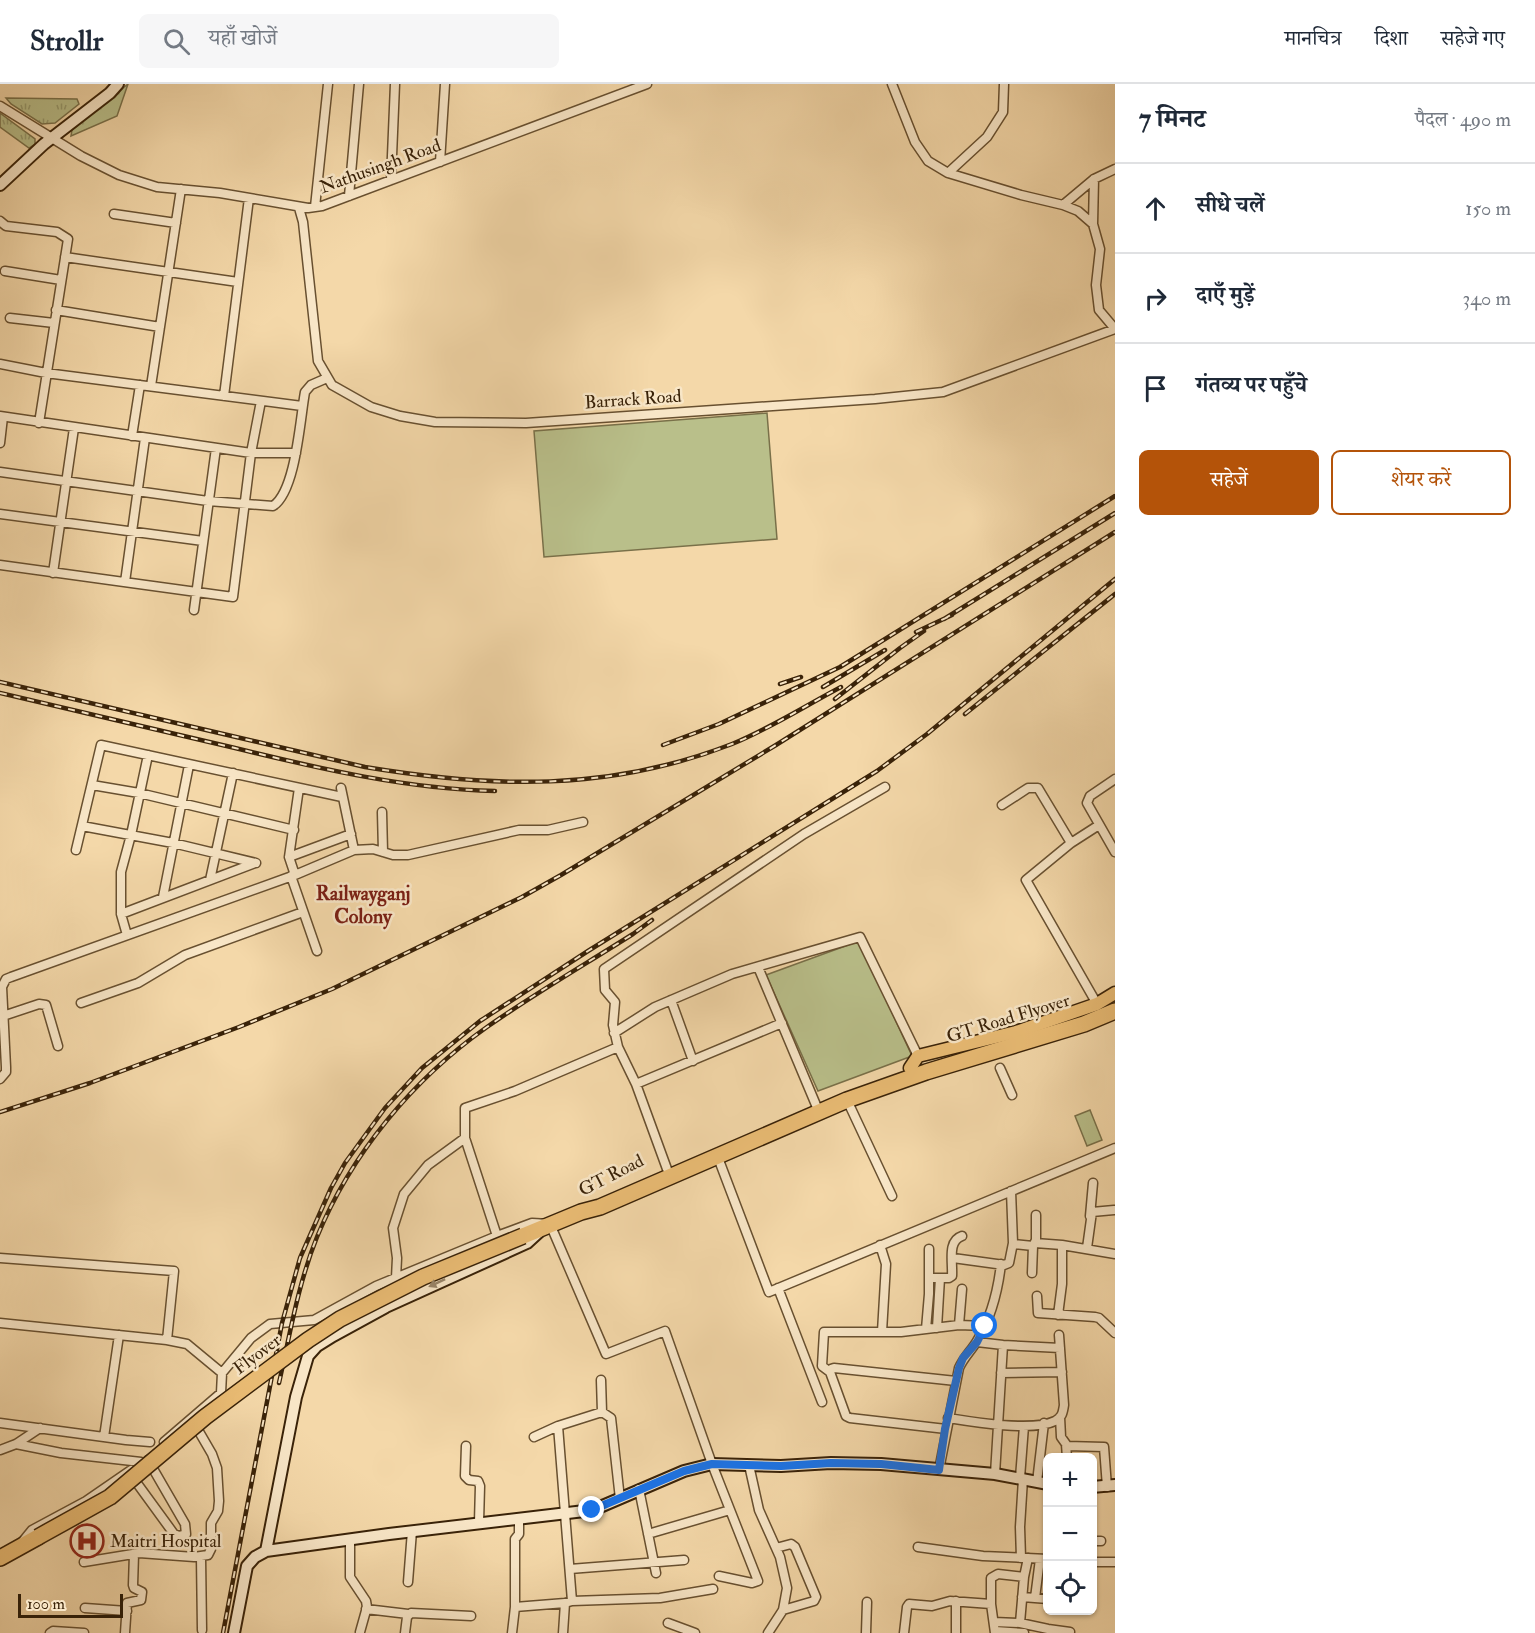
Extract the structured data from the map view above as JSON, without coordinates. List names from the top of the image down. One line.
{"streets":{"highway":["GT Road Flyover","GT Road","Flyover"],"street":["Nathusingh Road","Barrack Road"]},"crossings":[["GT Road Flyover","GT Road"],["GT Road","Flyover"]],"districts":["Railwayganj Colony"],"places":{"hospital":["Maitri Hospital"]},"scale_bar":"100 m","page":{"header":"Strollr","search":"यहाँ खोजें","nav":["मानचित्र","दिशा","सहेजे गए"],"heading":["7 मिनट","पैदल · 490 m"],"list":[["सीधे चलें","150 m"],["दाएँ मुड़ें","340 m"],"गंतव्य पर पहुँचे"],"buttons":["सहेजें","शेयर करें"],"map_buttons":["+","−"],"scale":"100 m"}}
